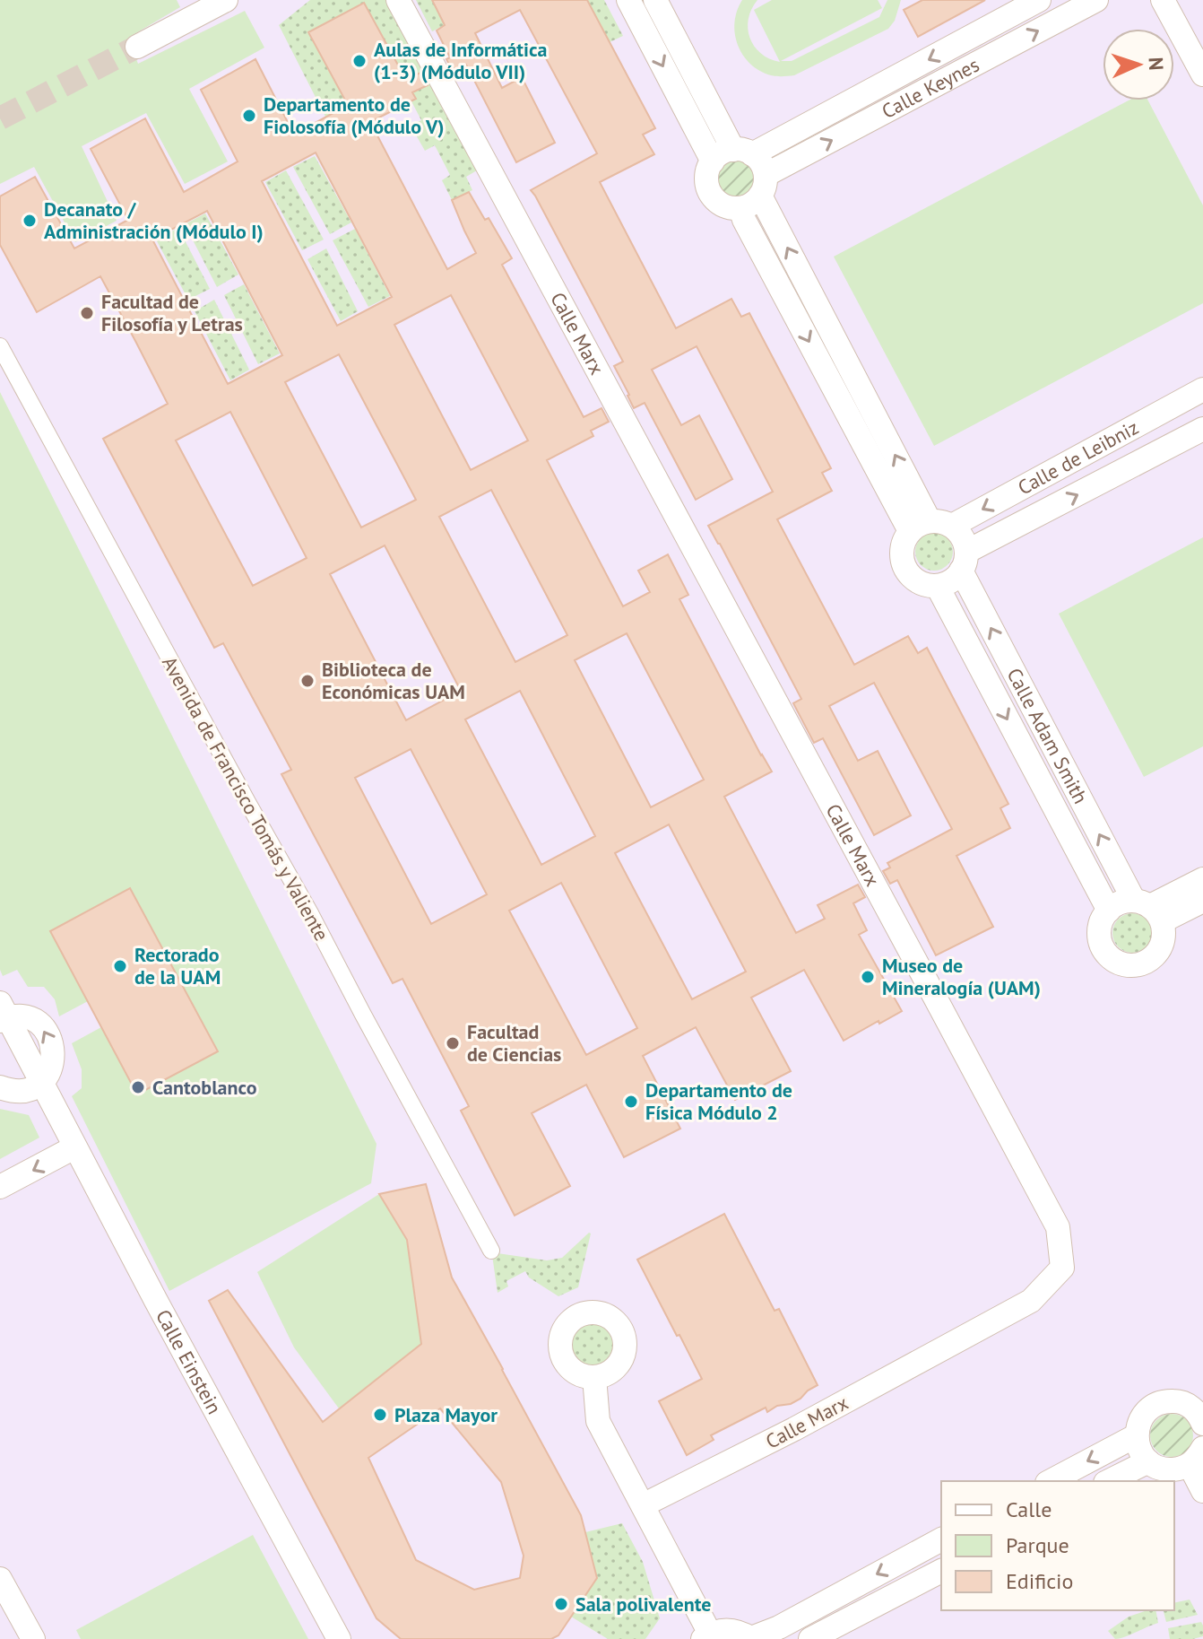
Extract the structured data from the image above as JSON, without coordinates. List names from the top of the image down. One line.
{"streets":{"street":["Calle Keynes","Calle Marx","Calle de Leibniz","Calle Adam Smith","Avenida de Francisco Tomás y Valiente","Calle Einstein"]},"crossings":[["Calle de Leibniz","Calle Adam Smith"]],"places":["Aulas de Informática (1-3) (Módulo VII)","Departamento de Fiolosofía (Módulo V)","Decanato / Administración (Módulo I)","Facultad de Filosofía y Letras","Biblioteca de Económicas UAM","Rectorado de la UAM","Museo de Mineralogía (UAM)","Facultad de Ciencias","Cantoblanco","Departamento de Física Módulo 2","Plaza Mayor","Sala polivalente"],"legend":["Calle","Parque","Edificio"],"north":"right"}
